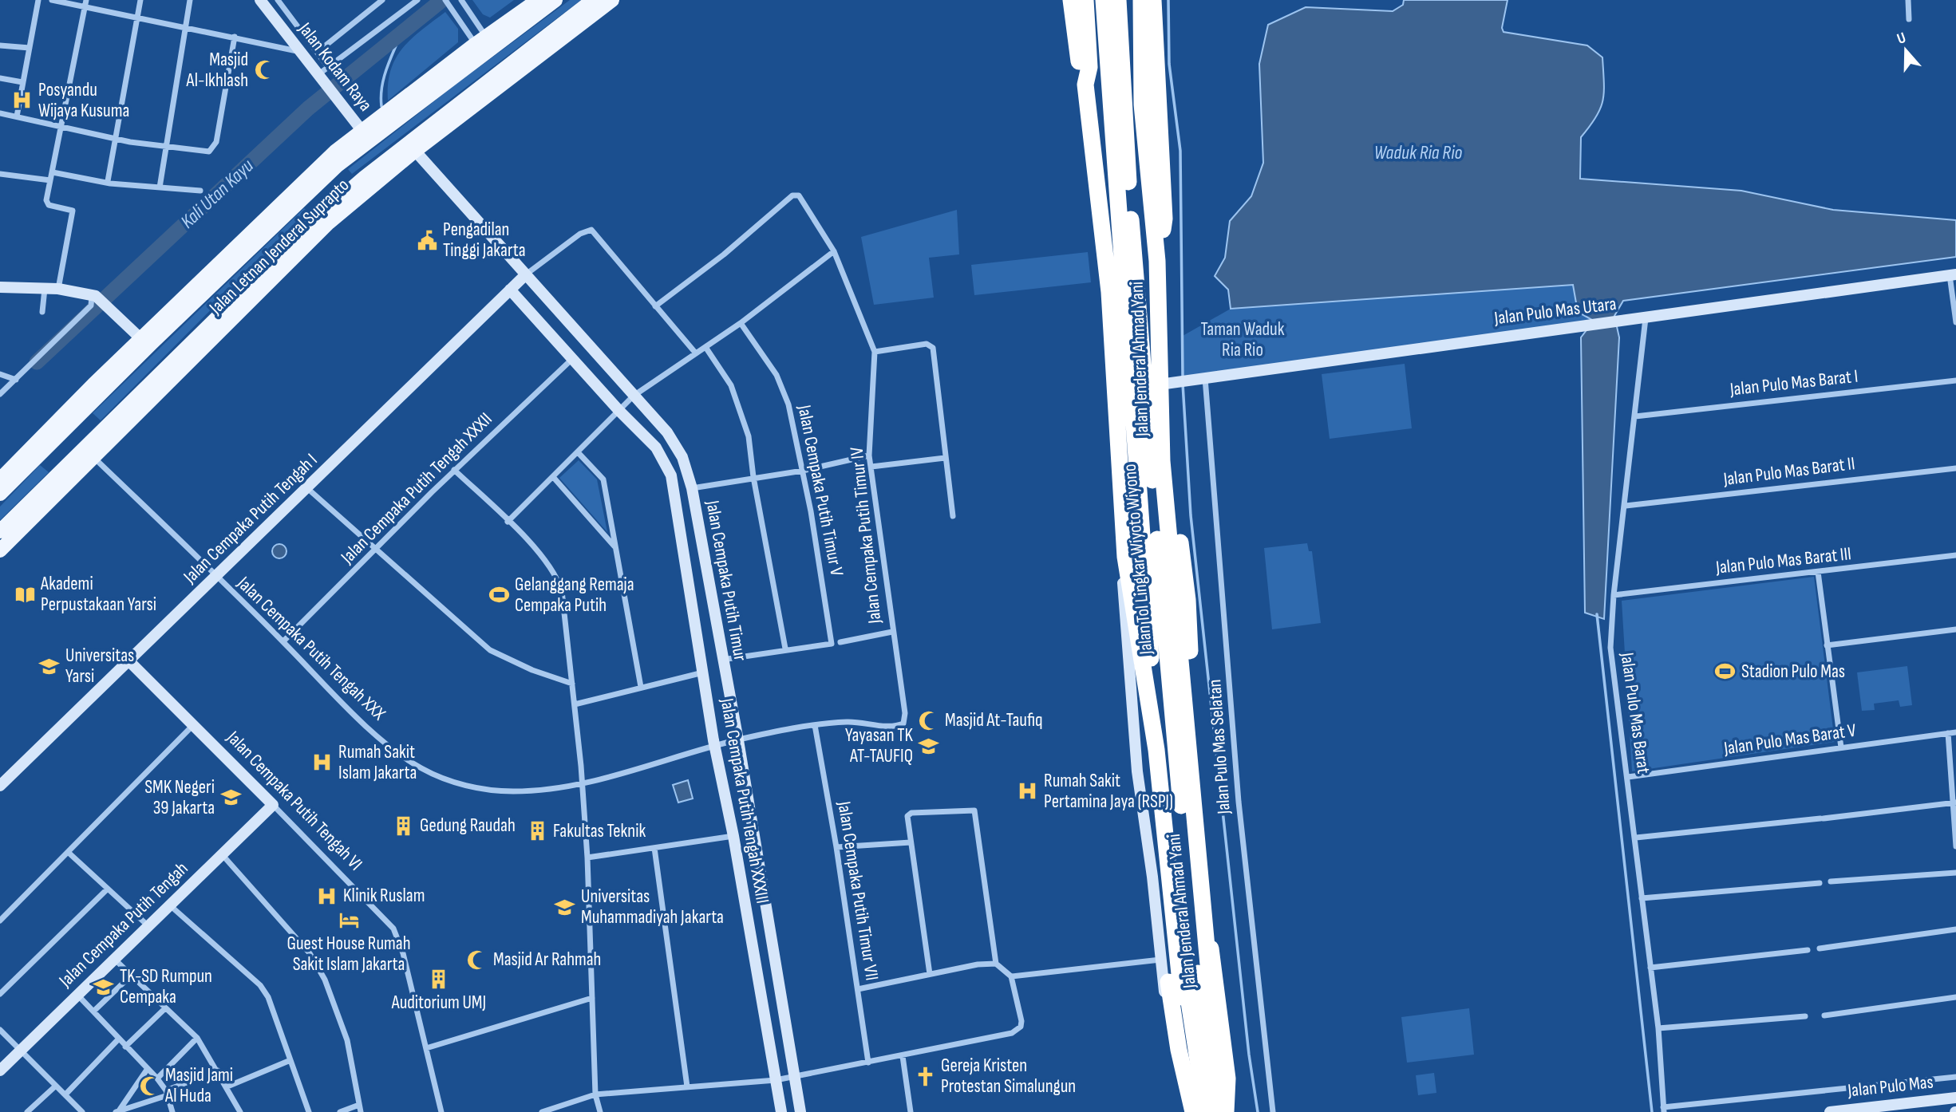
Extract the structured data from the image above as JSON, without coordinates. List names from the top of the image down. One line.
{"streets":{"highway":["Jalan Jenderal Ahmad Yani","Jalan Tol Lingkar Wiyoto Wiyono"],"main road":["Jalan Letnan Jenderal Suprapto"],"street":["Jalan Kodam Raya","Jalan Pulo Mas Utara","Jalan Pulo Mas Barat I","Jalan Pulo Mas Barat II","Jalan Cempaka Putih Tengah XXXII","Jalan Cempaka Putih Timur V","Jalan Cempaka Putih Tengah I","Jalan Cempaka Putih Timur IV","Jalan Pulo Mas Barat III","Jalan Cempaka Putih Timur","Jalan Cempaka Putih Tengah XXX","Jalan Pulo Mas Barat","Jalan Pulo Mas Barat V","Jalan Pulo Mas Selatan","Jalan Cempaka Putih Tengah VI","Jalan Cempaka Putih Tengah XXXIII","Jalan Cempaka Putih Timur VII","Jalan Cempaka Putih Tengah","Jalan Pulo Mas"]},"crossings":[["Jalan Kodam Raya","Jalan Letnan Jenderal Suprapto"],["Jalan Letnan Jenderal Suprapto","Jalan Cempaka Putih Timur"],["Jalan Letnan Jenderal Suprapto","Jalan Cempaka Putih Tengah XXX"],["Jalan Pulo Mas Utara","Jalan Jenderal Ahmad Yani"],["Jalan Pulo Mas Utara","Jalan Pulo Mas Barat"],["Jalan Pulo Mas Utara","Jalan Pulo Mas Selatan"],["Jalan Jenderal Ahmad Yani","Jalan Tol Lingkar Wiyoto Wiyono"],["Jalan Pulo Mas Barat I","Jalan Pulo Mas Barat"],["Jalan Pulo Mas Barat II","Jalan Pulo Mas Barat"],["Jalan Cempaka Putih Tengah XXXII","Jalan Cempaka Putih Tengah XXX"],["Jalan Cempaka Putih Tengah XXXII","Jalan Cempaka Putih Tengah XXXIII"],["Jalan Cempaka Putih Tengah I","Jalan Cempaka Putih Timur"],["Jalan Cempaka Putih Tengah I","Jalan Cempaka Putih Tengah XXX"],["Jalan Cempaka Putih Tengah I","Jalan Cempaka Putih Tengah VI"],["Jalan Cempaka Putih Tengah I","Jalan Cempaka Putih Tengah XXXIII"],["Jalan Cempaka Putih Timur IV","Jalan Cempaka Putih Tengah XXX"],["Jalan Pulo Mas Barat III","Jalan Pulo Mas Barat"],["Jalan Cempaka Putih Timur","Jalan Cempaka Putih Tengah XXX"],["Jalan Cempaka Putih Timur","Jalan Cempaka Putih Tengah XXXIII"],["Jalan Cempaka Putih Tengah XXX","Jalan Cempaka Putih Tengah XXXIII"],["Jalan Cempaka Putih Tengah XXX","Jalan Cempaka Putih Timur VII"],["Jalan Pulo Mas Barat","Jalan Pulo Mas Barat V"],["Jalan Cempaka Putih Tengah VI","Jalan Cempaka Putih Tengah"]],"water":["Waduk Ria Rio","Kali Utan Kayu"],"parks":["Taman Waduk Ria Rio"],"places":{"mosque":["Masjid Al-Ikhlash","Masjid At-Taufiq","Masjid Ar Rahmah","Masjid Jami Al Huda"],"hospital":["Posyandu Wijaya Kusuma","Rumah Sakit Islam Jakarta","Rumah Sakit Pertamina Jaya (RSPJ)","Klinik Ruslam"],"public building":["Pengadilan Tinggi Jakarta"],"library":["Akademi Perpustakaan Yarsi"],"sports":["Gelanggang Remaja Cempaka Putih","Stadion Pulo Mas"],"school or university":["Universitas Yarsi","Yayasan TK AT-TAUFIQ","SMK Negeri 39 Jakarta","Universitas Muhammadiyah Jakarta","TK-SD Rumpun Cempaka"],"building":["Gedung Raudah","Fakultas Teknik","Auditorium UMJ"],"hotel":["Guest House Rumah Sakit Islam Jakarta"],"church":["Gereja Kristen Protestan Simalungun"]},"north":"top"}
